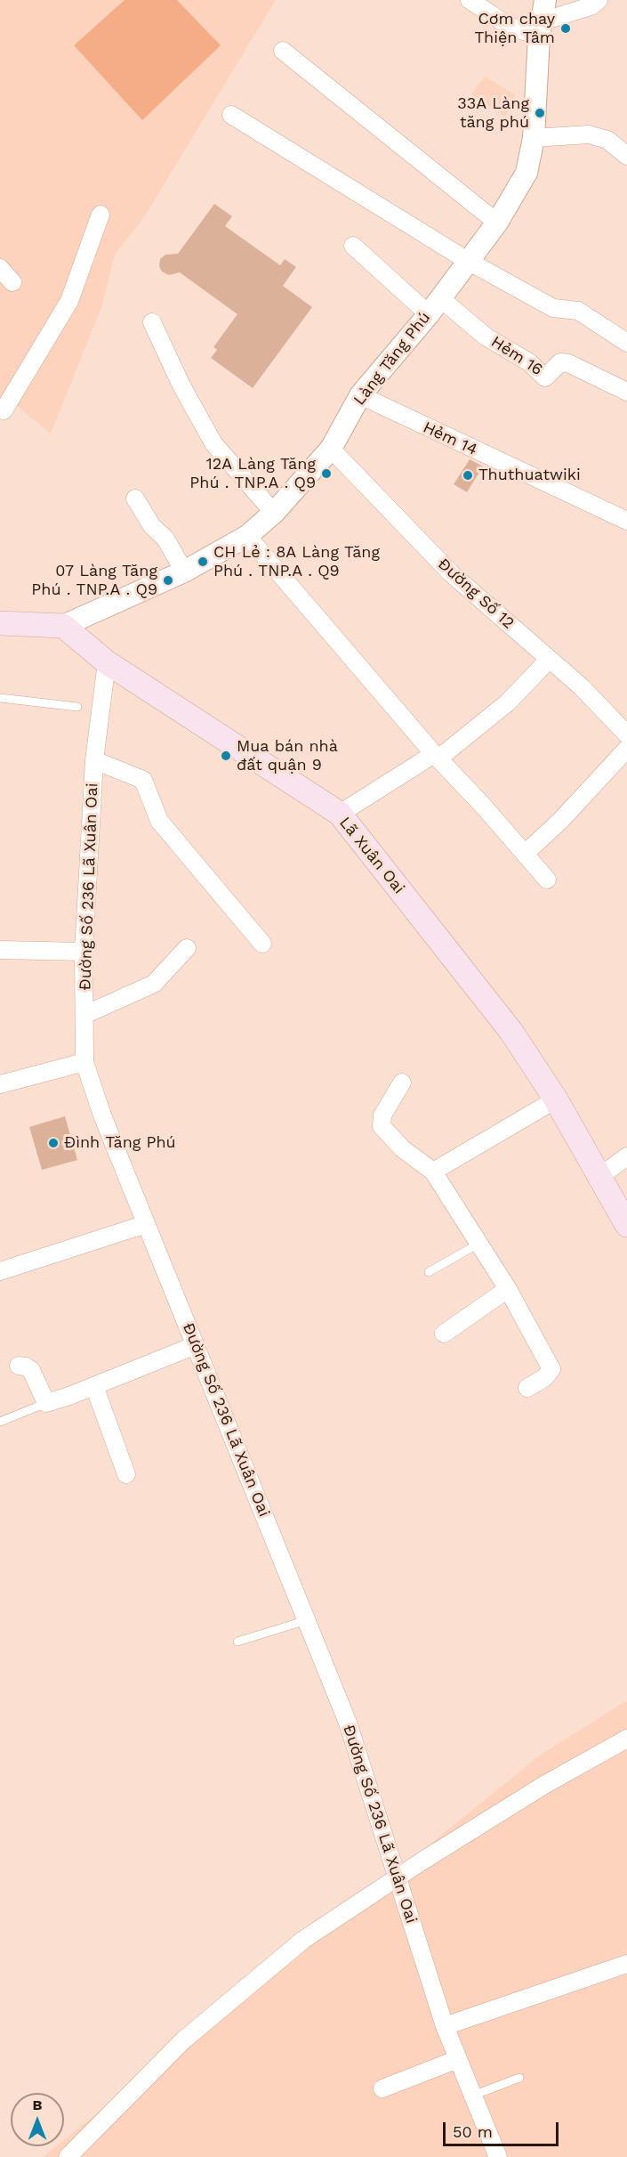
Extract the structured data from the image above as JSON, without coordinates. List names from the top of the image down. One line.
{"streets":{"main road":["Lã Xuân Oai"],"street":["Hẻm 16","Làng Tăng Phú","Hẻm 14","Đường Số 12","Đường Số 236 Lã Xuân Oai"]},"crossings":[["Hẻm 16","Làng Tăng Phú"],["Làng Tăng Phú","Hẻm 14"],["Làng Tăng Phú","Đường Số 12"],["Làng Tăng Phú","Lã Xuân Oai"],["Lã Xuân Oai","Đường Số 236 Lã Xuân Oai"]],"places":["Cơm chay Thiện Tâm","33A Làng tăng phú","12A Làng Tăng Phú . TNP.A . Q9","Thuthuatwiki","CH Lẻ : 8A Làng Tăng Phú . TNP.A . Q9","07 Làng Tăng Phú . TNP.A . Q9","Mua bán nhà đất quận 9","Đình Tăng Phú"],"scale_bar":"50 m","north":"top"}
